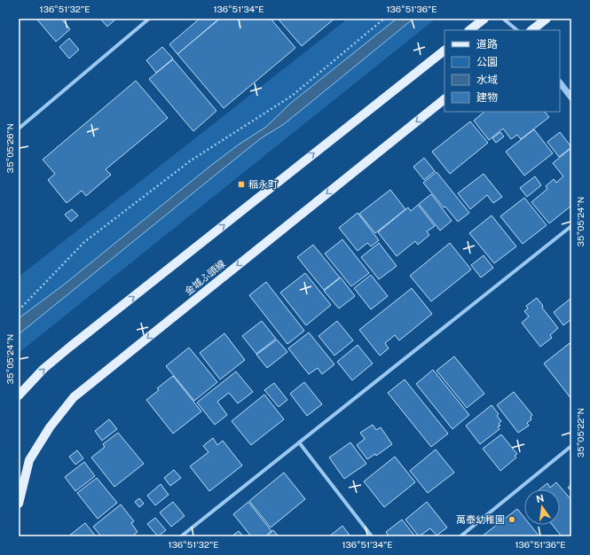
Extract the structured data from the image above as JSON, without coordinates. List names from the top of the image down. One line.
{"streets":{"main road":["金城ふ頭線"]},"places":{"transit":["稲永町"],"other":["萬泰幼稚園"]},"legend":["道路","公園","水域","建物"],"north":"top","coordinates":["136°51'32\"E","136°51'34\"E","136°51'36\"E","35°05'26\"N","35°05'24\"N","35°05'22\"N"]}
